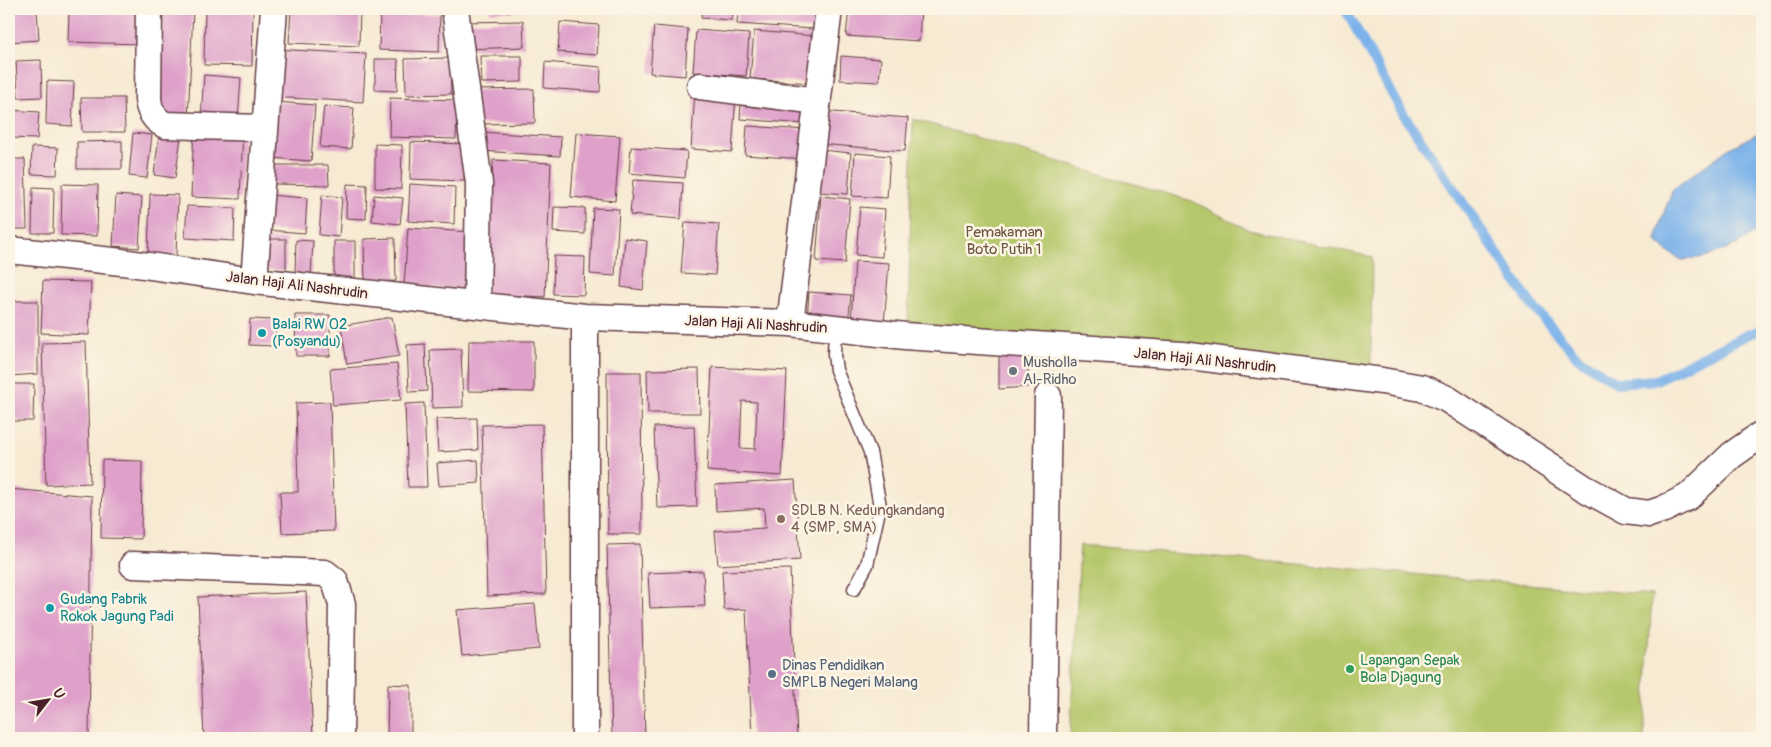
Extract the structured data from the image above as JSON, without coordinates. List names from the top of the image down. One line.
{"streets":{"street":["Jalan Haji Ali Nashrudin"]},"parks":["Pemakaman Boto Putih 1"],"places":["Balai RW 02 (Posyandu)","Musholla Al-Ridho","SDLB N. Kedungkandang 4 (SMP, SMA)","Gudang Pabrik Rokok Jagung Padi","Lapangan Sepak Bola Djagung","Dinas Pendidikan SMPLB Negeri Malang"],"north":"top right"}
